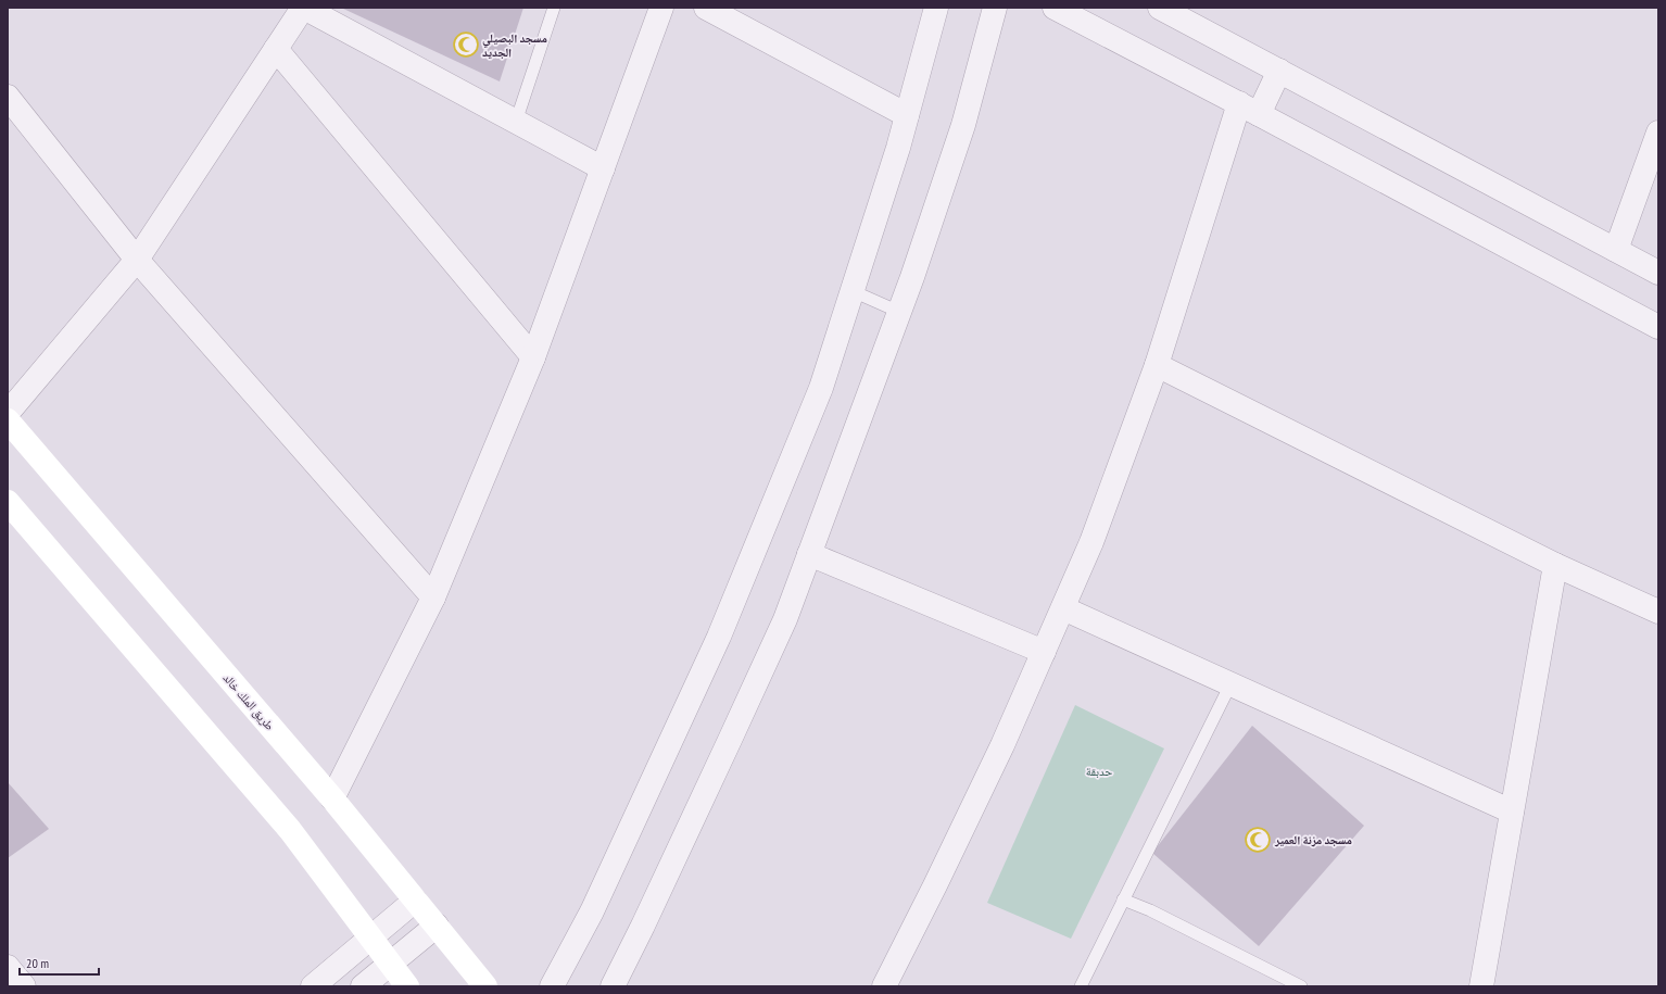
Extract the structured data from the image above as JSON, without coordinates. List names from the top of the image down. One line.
{"streets":{"main road":["طريق الملك خالد"]},"parks":["حدبقة"],"places":{"mosque":["مسجد البصيلي الجديد","مسجد مزنة العمير"]},"scale_bar":"20 m"}
